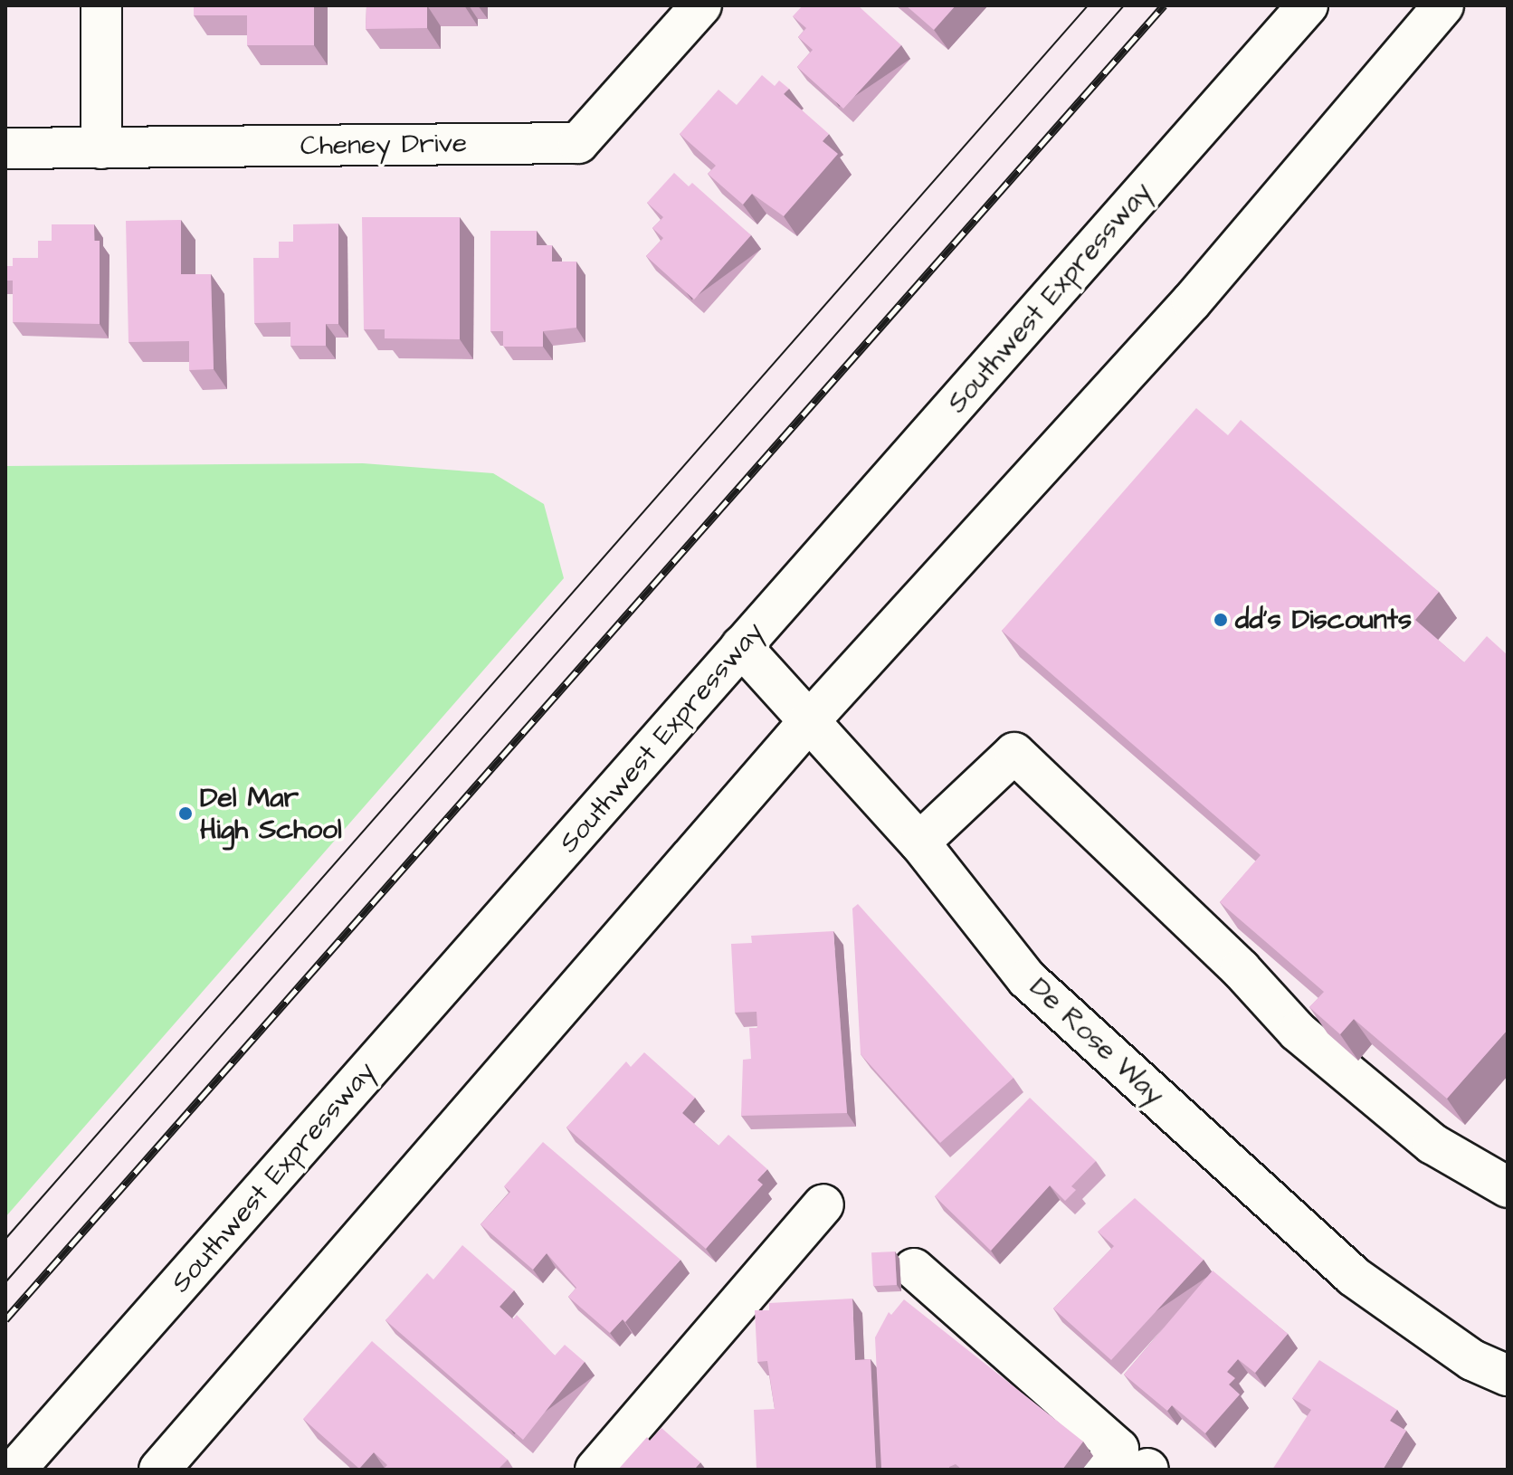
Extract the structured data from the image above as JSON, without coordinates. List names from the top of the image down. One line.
{"streets":{"main road":["Cheney Drive","Southwest Expressway","De Rose Way"]},"crossings":[["Southwest Expressway","De Rose Way"]],"places":["dd's Discounts","Del Mar High School"]}
